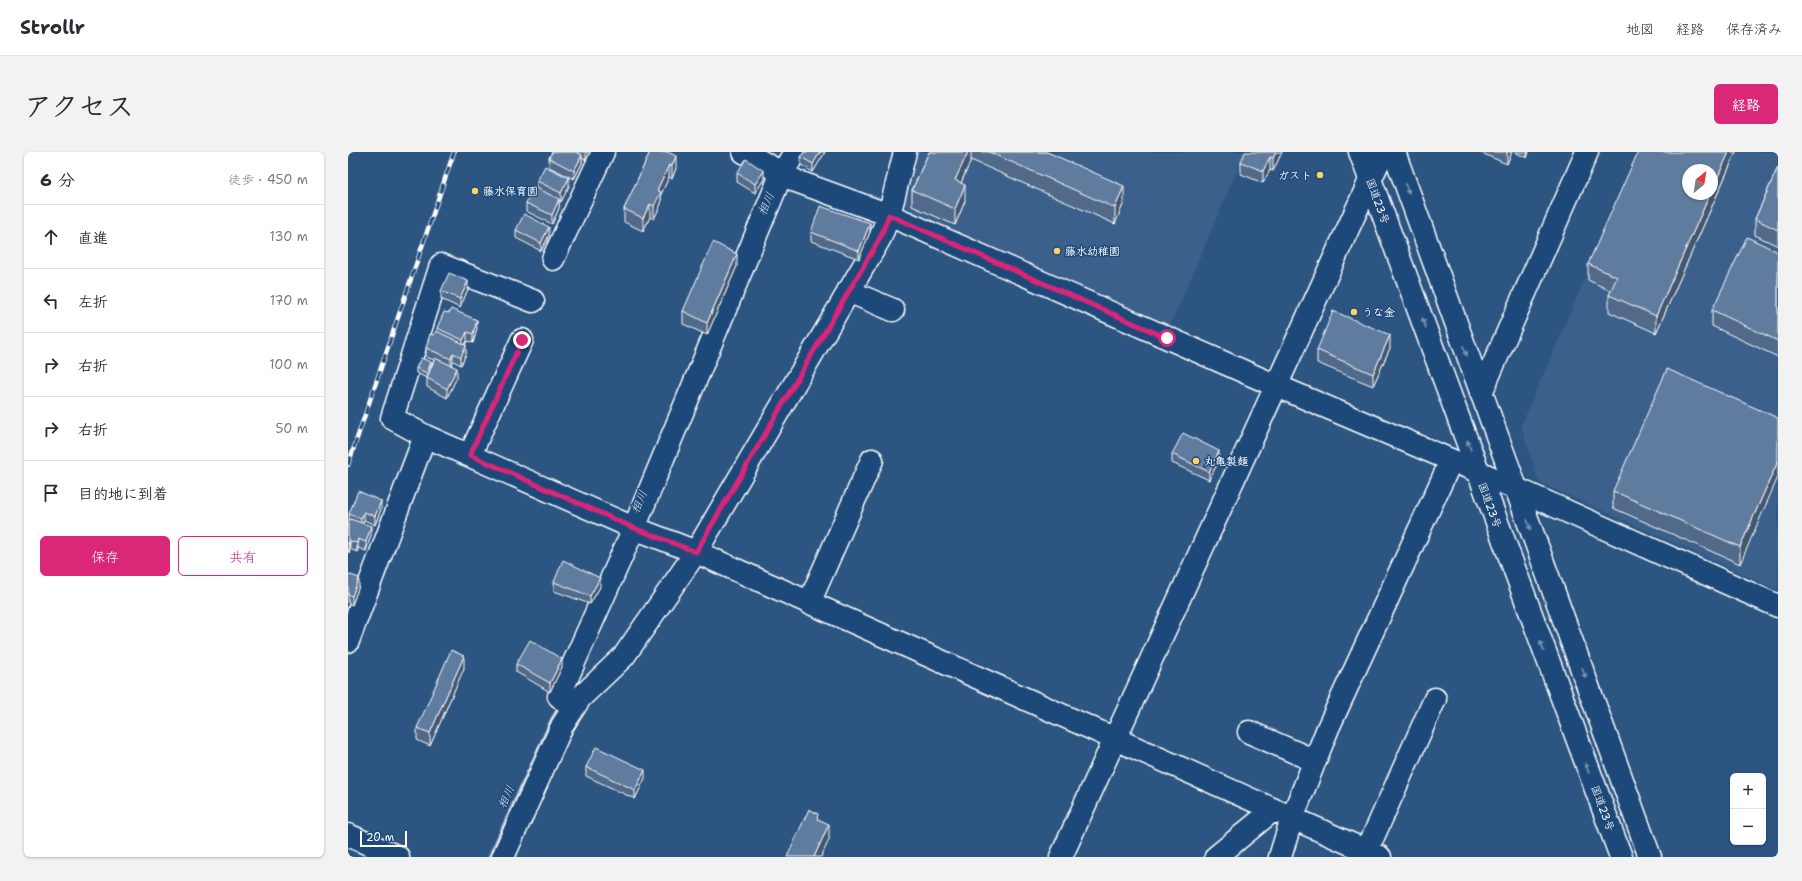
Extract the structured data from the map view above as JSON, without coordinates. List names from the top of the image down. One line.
{"streets":{"main road":["国道23号"]},"water":["相川"],"places":["ガスト","藤水保育園","藤水幼稚園","うな金","丸亀製麺"],"scale_bar":"20 m","north":"top right","page":{"header":"Strollr","nav":["地図","経路","保存済み"],"title":"アクセス","buttons":["経路",["保存","共有"]],"heading":["6 分","徒歩 · 450 m"],"list":[["直進","130 m"],["左折","170 m"],["右折","100 m"],["右折","50 m"],"目的地に到着"],"map_buttons":["+","−"],"scale":"20 m"}}
